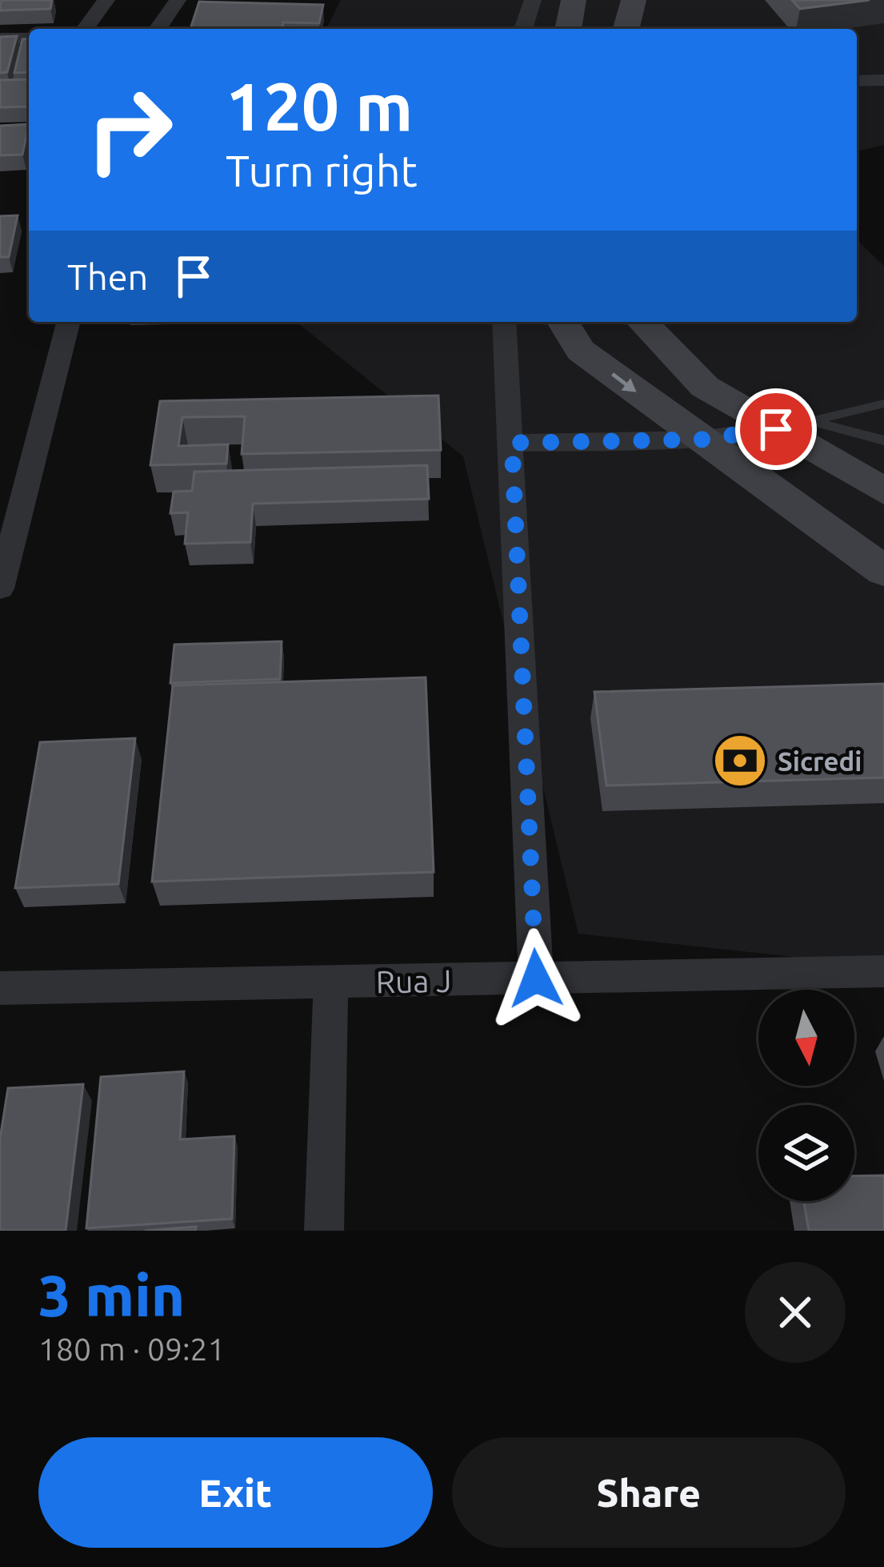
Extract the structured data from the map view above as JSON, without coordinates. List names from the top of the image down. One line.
{"streets":{"street":["Rua J"]},"places":{"bank":["Sicredi"]},"north":"bottom","page":{"turn":["120 m","Turn right"],"then":"Then","heading":["3 min","180 m · 09:21"],"buttons":["Exit","Share"]}}
